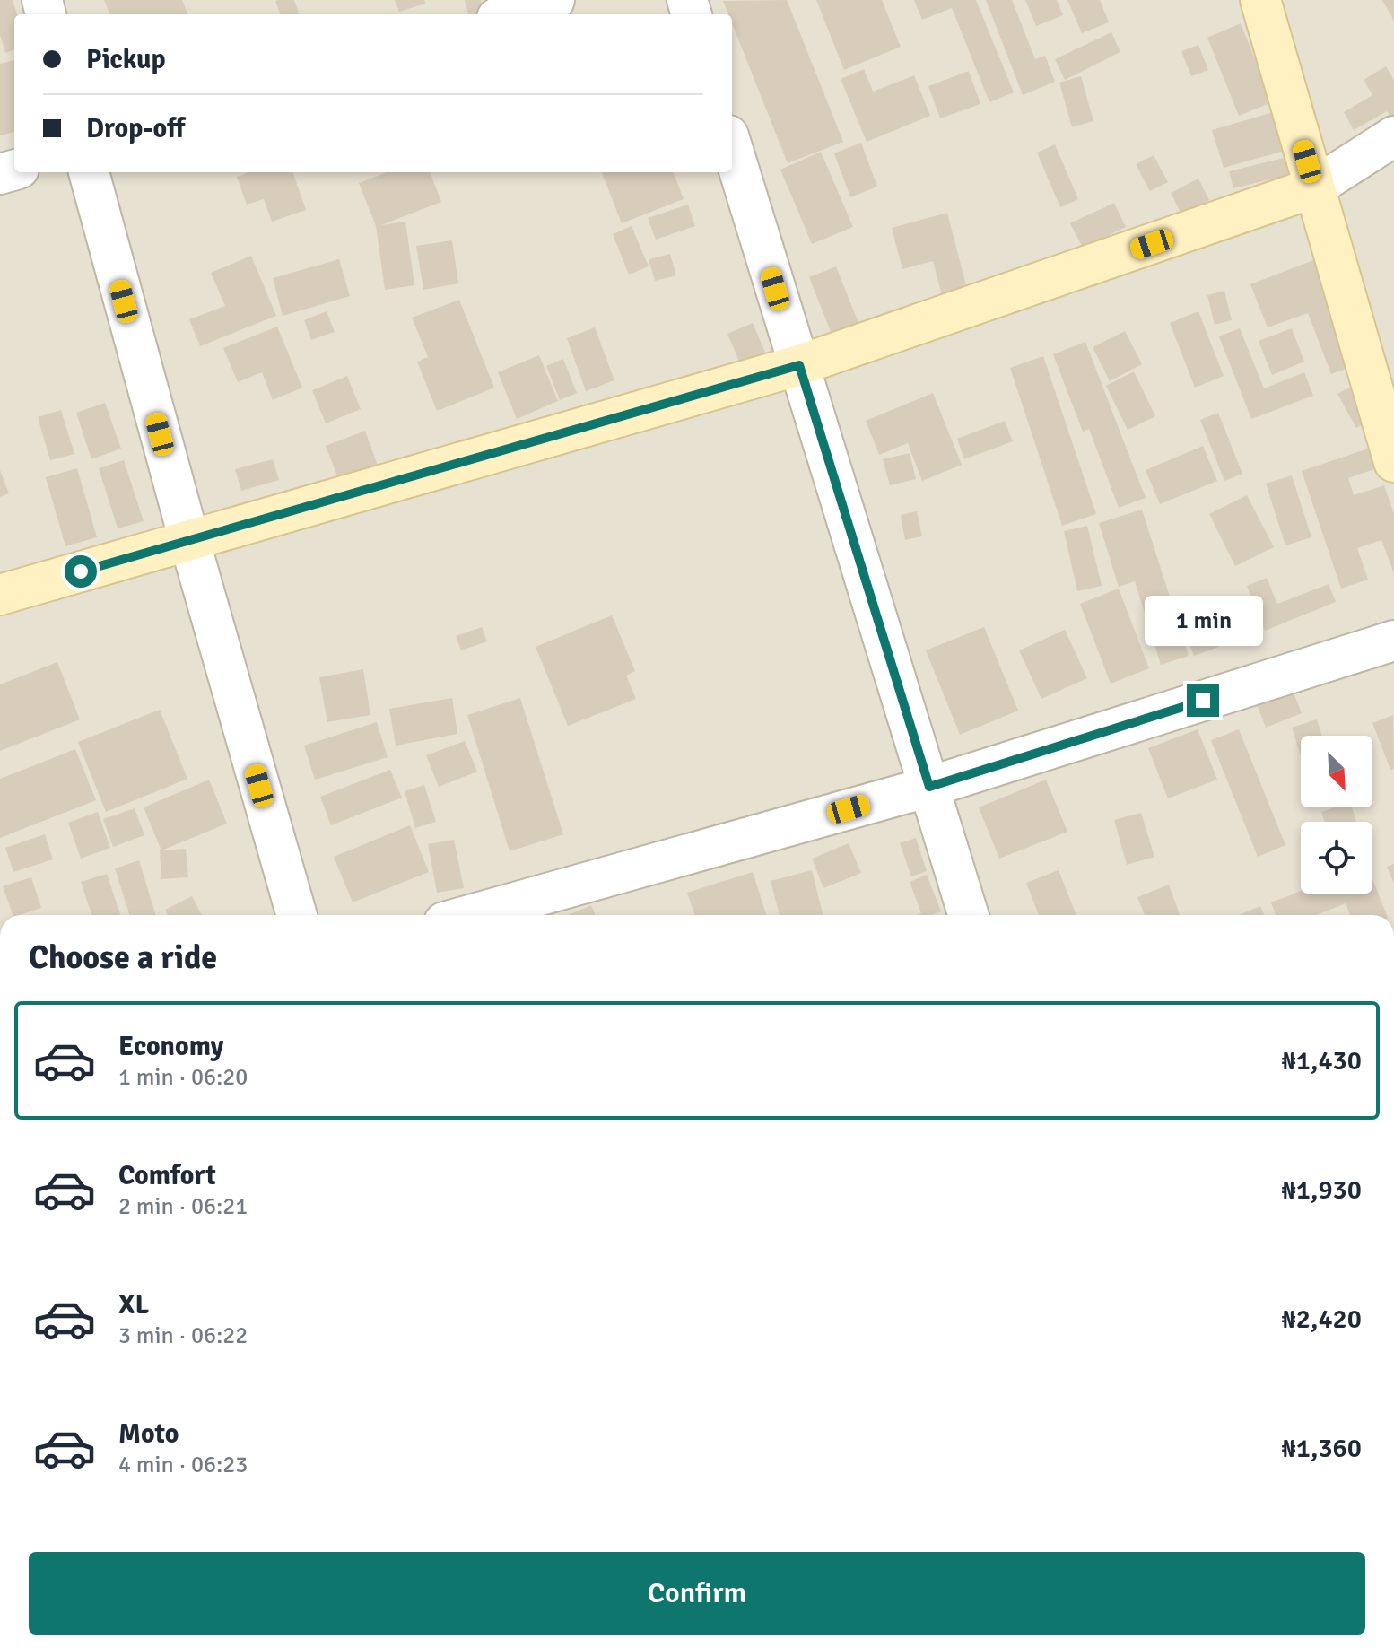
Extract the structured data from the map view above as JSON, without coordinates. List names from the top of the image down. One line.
{"north":"bottom right","page":{"banner":["Pickup","Drop-off"],"bubble":"1 min","heading":"Choose a ride","list":[{"name":"Economy","note":"1 min · 06:20","value":"₦1,430"},{"name":"Comfort","note":"2 min · 06:21","value":"₦1,930"},{"name":"XL","note":"3 min · 06:22","value":"₦2,420"},{"name":"Moto","note":"4 min · 06:23","value":"₦1,360"}],"buttons":"Confirm"}}
